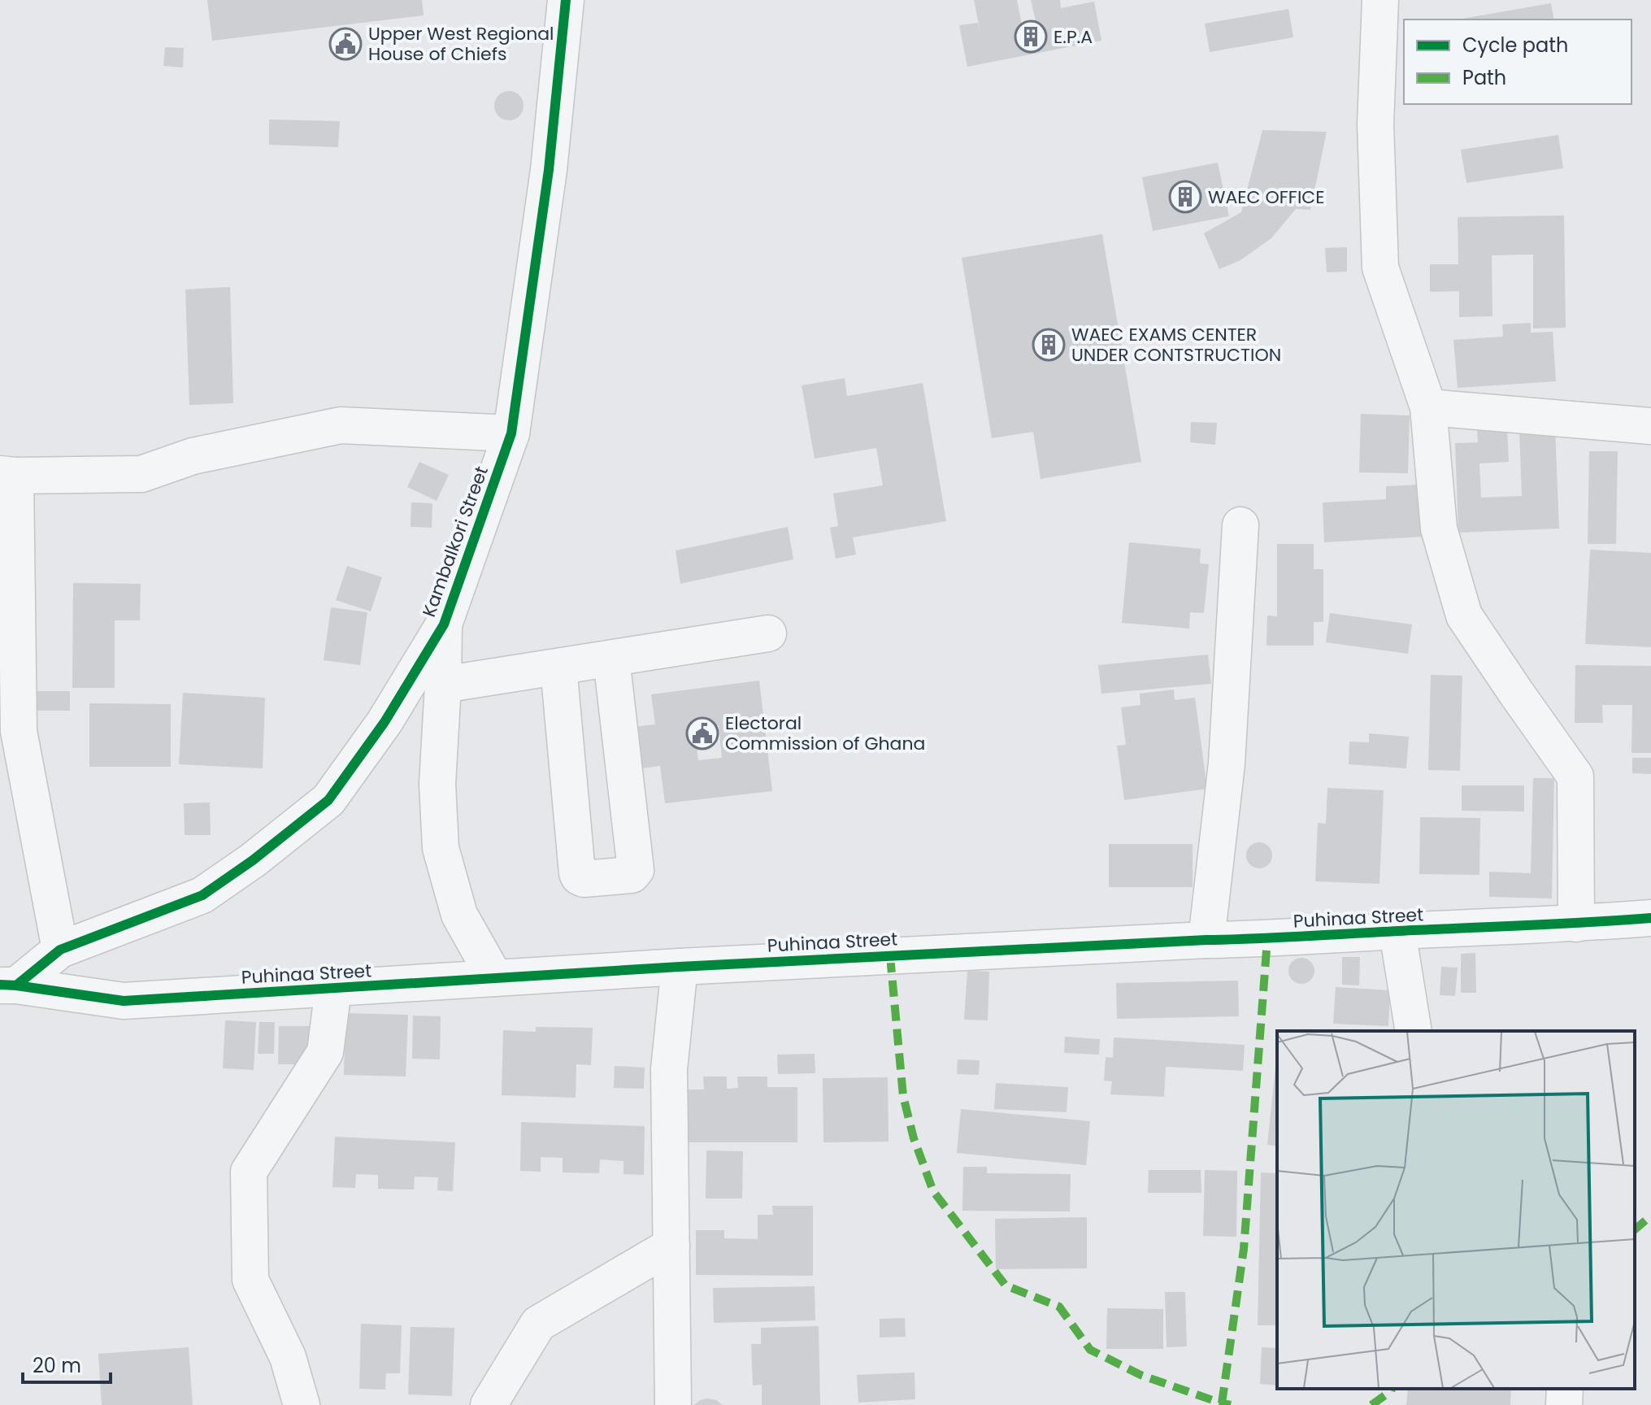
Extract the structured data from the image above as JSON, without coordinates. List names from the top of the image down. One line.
{"streets":{"street":["Kambalkori Street","Puhinaa Street"]},"crossings":[["Kambalkori Street","Puhinaa Street"]],"places":{"building":["E.P.A","WAEC OFFICE","WAEC EXAMS CENTER UNDER CONTSTRUCTION"],"public building":["Upper West Regional House of Chiefs","Electoral Commission of Ghana"]},"legend":["Cycle path","Path"],"scale_bar":"20 m"}
